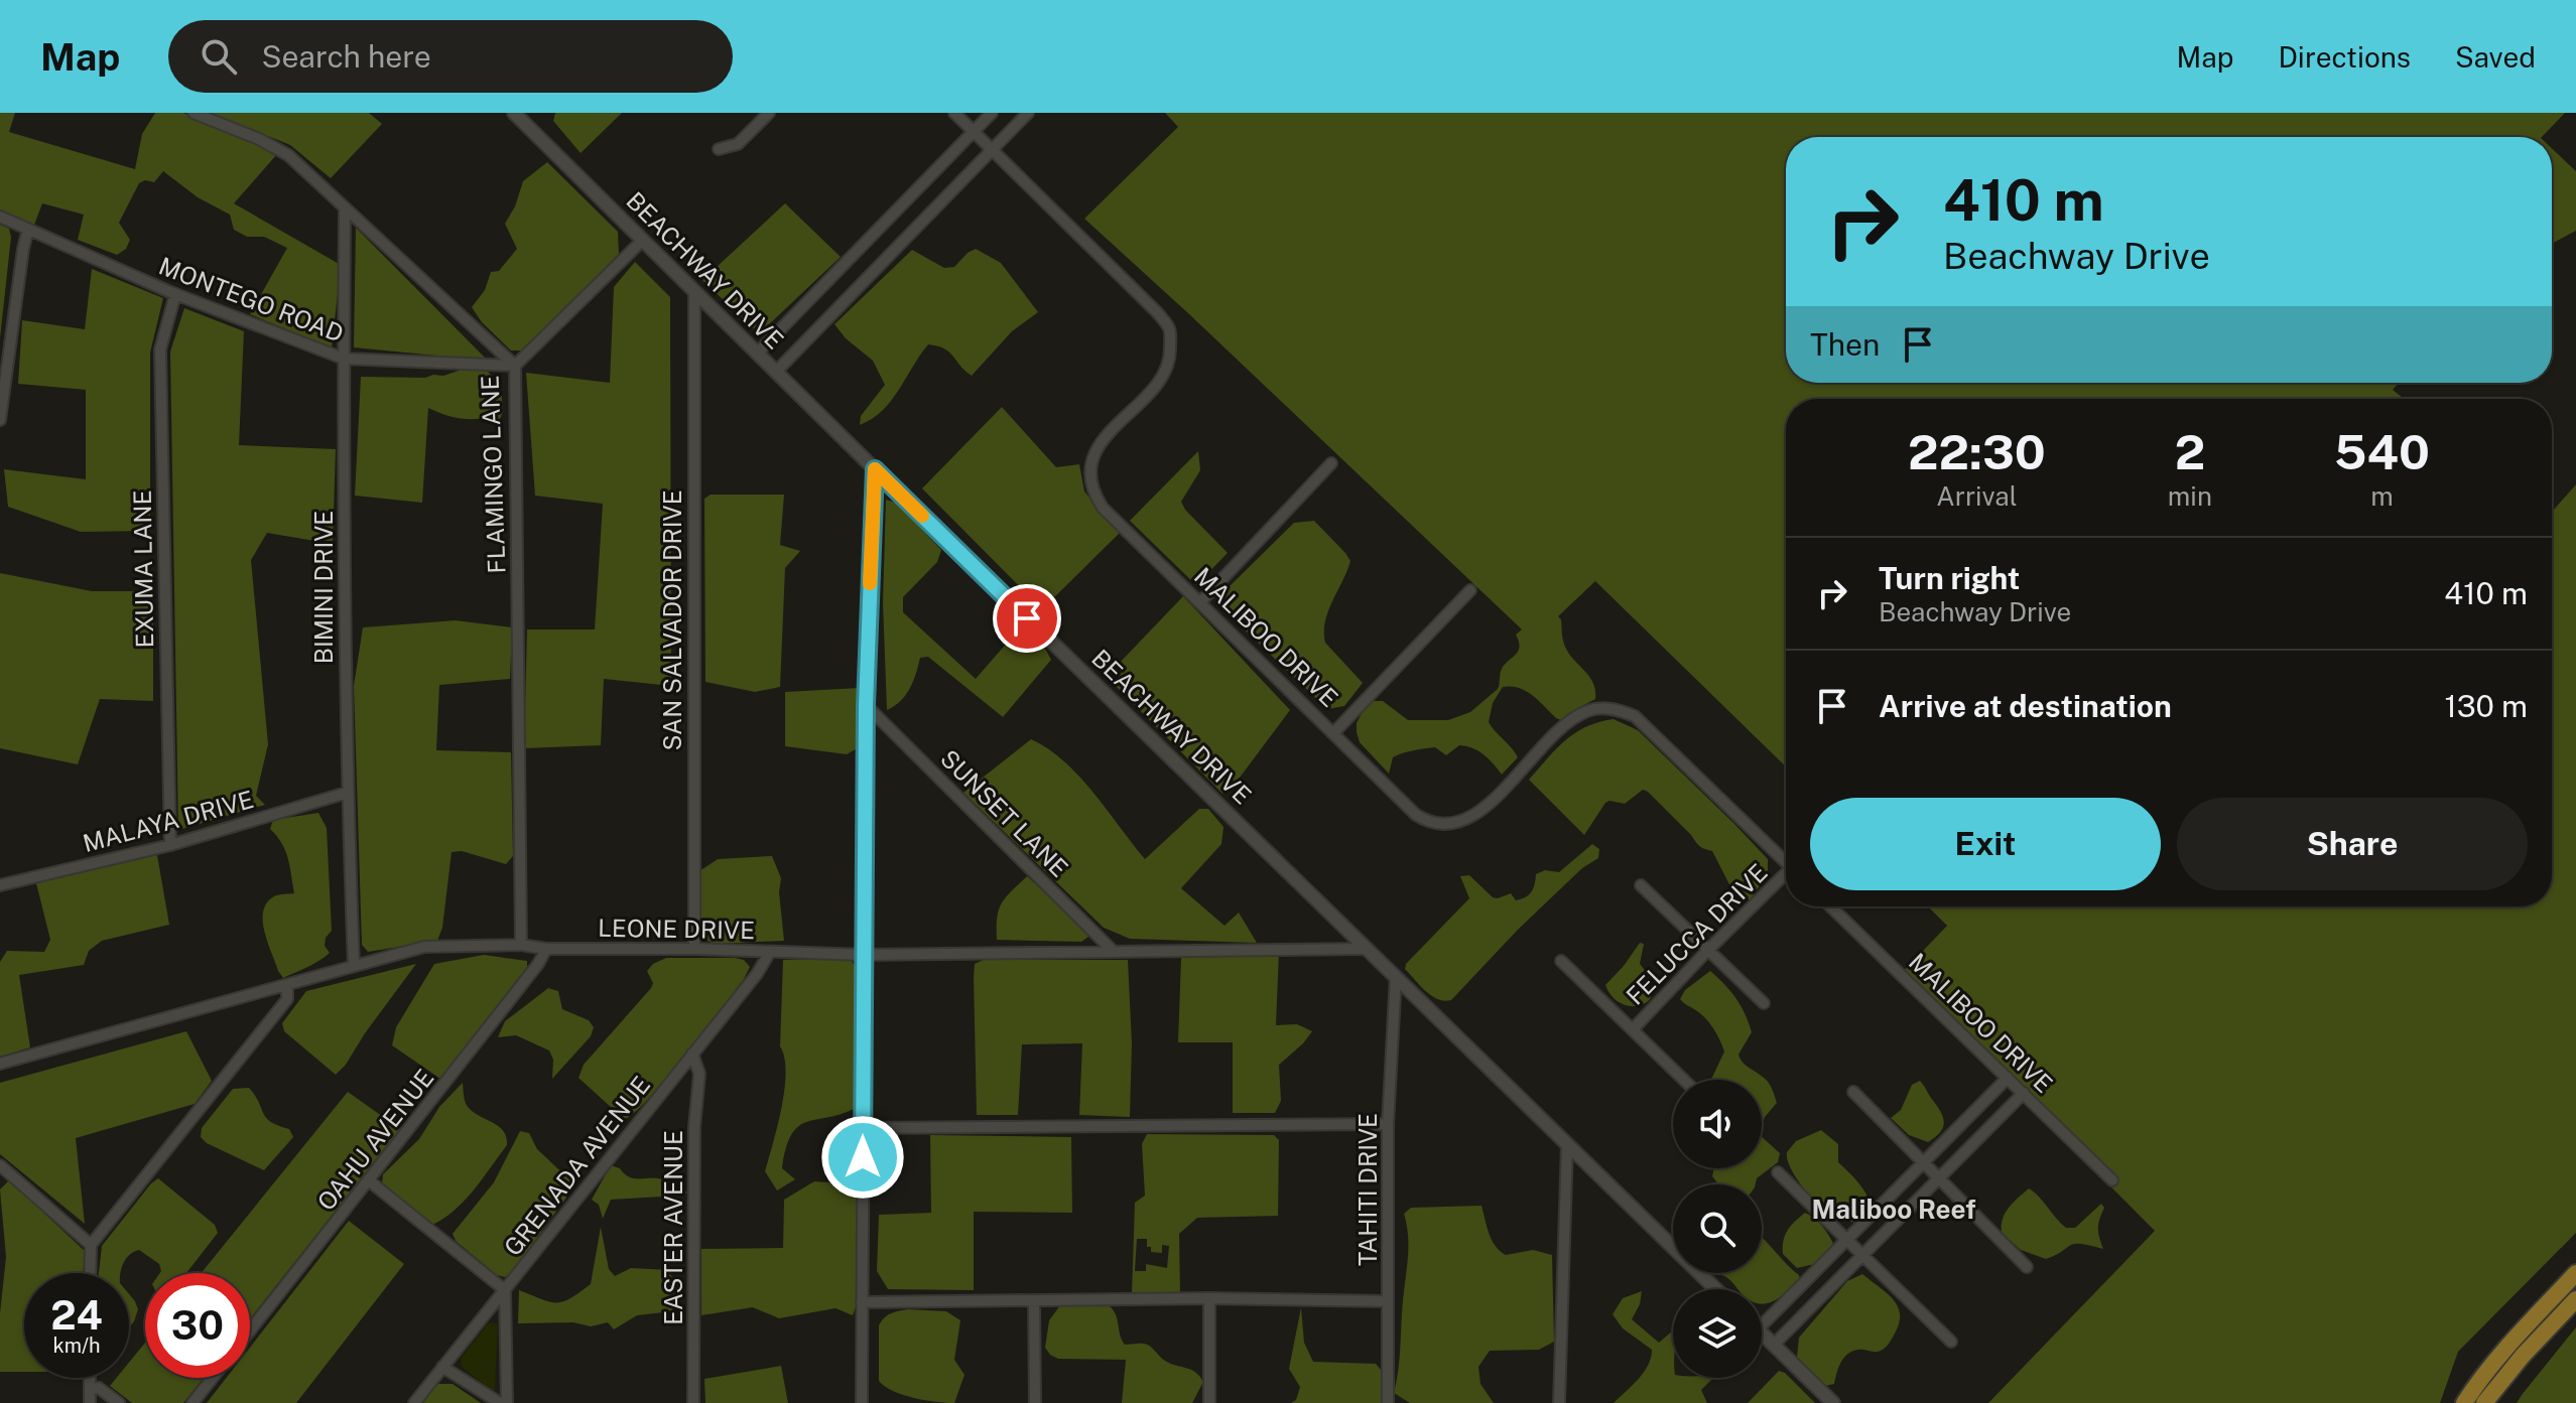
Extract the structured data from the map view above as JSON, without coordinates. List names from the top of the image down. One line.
{"streets":{"street":["BEACHWAY DRIVE","MONTEGO ROAD","FLAMINGO LANE","EXUMA LANE","BIMINI DRIVE","SAN SALVADOR DRIVE","MALIBOO DRIVE","SUNSET LANE","MALAYA DRIVE","LEONE DRIVE","FELUCCA DRIVE","OAHU AVENUE","GRENADA AVENUE","TAHITI DRIVE","EASTER AVENUE"]},"crossings":[["BEACHWAY DRIVE","SAN SALVADOR DRIVE"],["BEACHWAY DRIVE","LEONE DRIVE"],["BEACHWAY DRIVE","TAHITI DRIVE"],["MONTEGO ROAD","FLAMINGO LANE"],["MONTEGO ROAD","EXUMA LANE"],["MONTEGO ROAD","BIMINI DRIVE"],["FLAMINGO LANE","BIMINI DRIVE"],["FLAMINGO LANE","LEONE DRIVE"],["EXUMA LANE","MALAYA DRIVE"],["BIMINI DRIVE","MALAYA DRIVE"],["BIMINI DRIVE","LEONE DRIVE"],["SAN SALVADOR DRIVE","LEONE DRIVE"],["SUNSET LANE","LEONE DRIVE"],["LEONE DRIVE","OAHU AVENUE"],["LEONE DRIVE","GRENADA AVENUE"],["GRENADA AVENUE","EASTER AVENUE"]],"districts":["Maliboo Reef"],"page":{"header":"Map","search":"Search here","nav":["Map","Directions","Saved"],"turn":["410 m","Beachway Drive"],"then":"Then","eta":["22:30","Arrival","2","min","540","m"],"list":[{"name":"Turn right","note":"Beachway Drive","value":"410 m"},{"name":"Arrive at destination","value":"130 m"}],"buttons":["Exit","Share"],"speed":"24 km/h","limit":"30"}}
